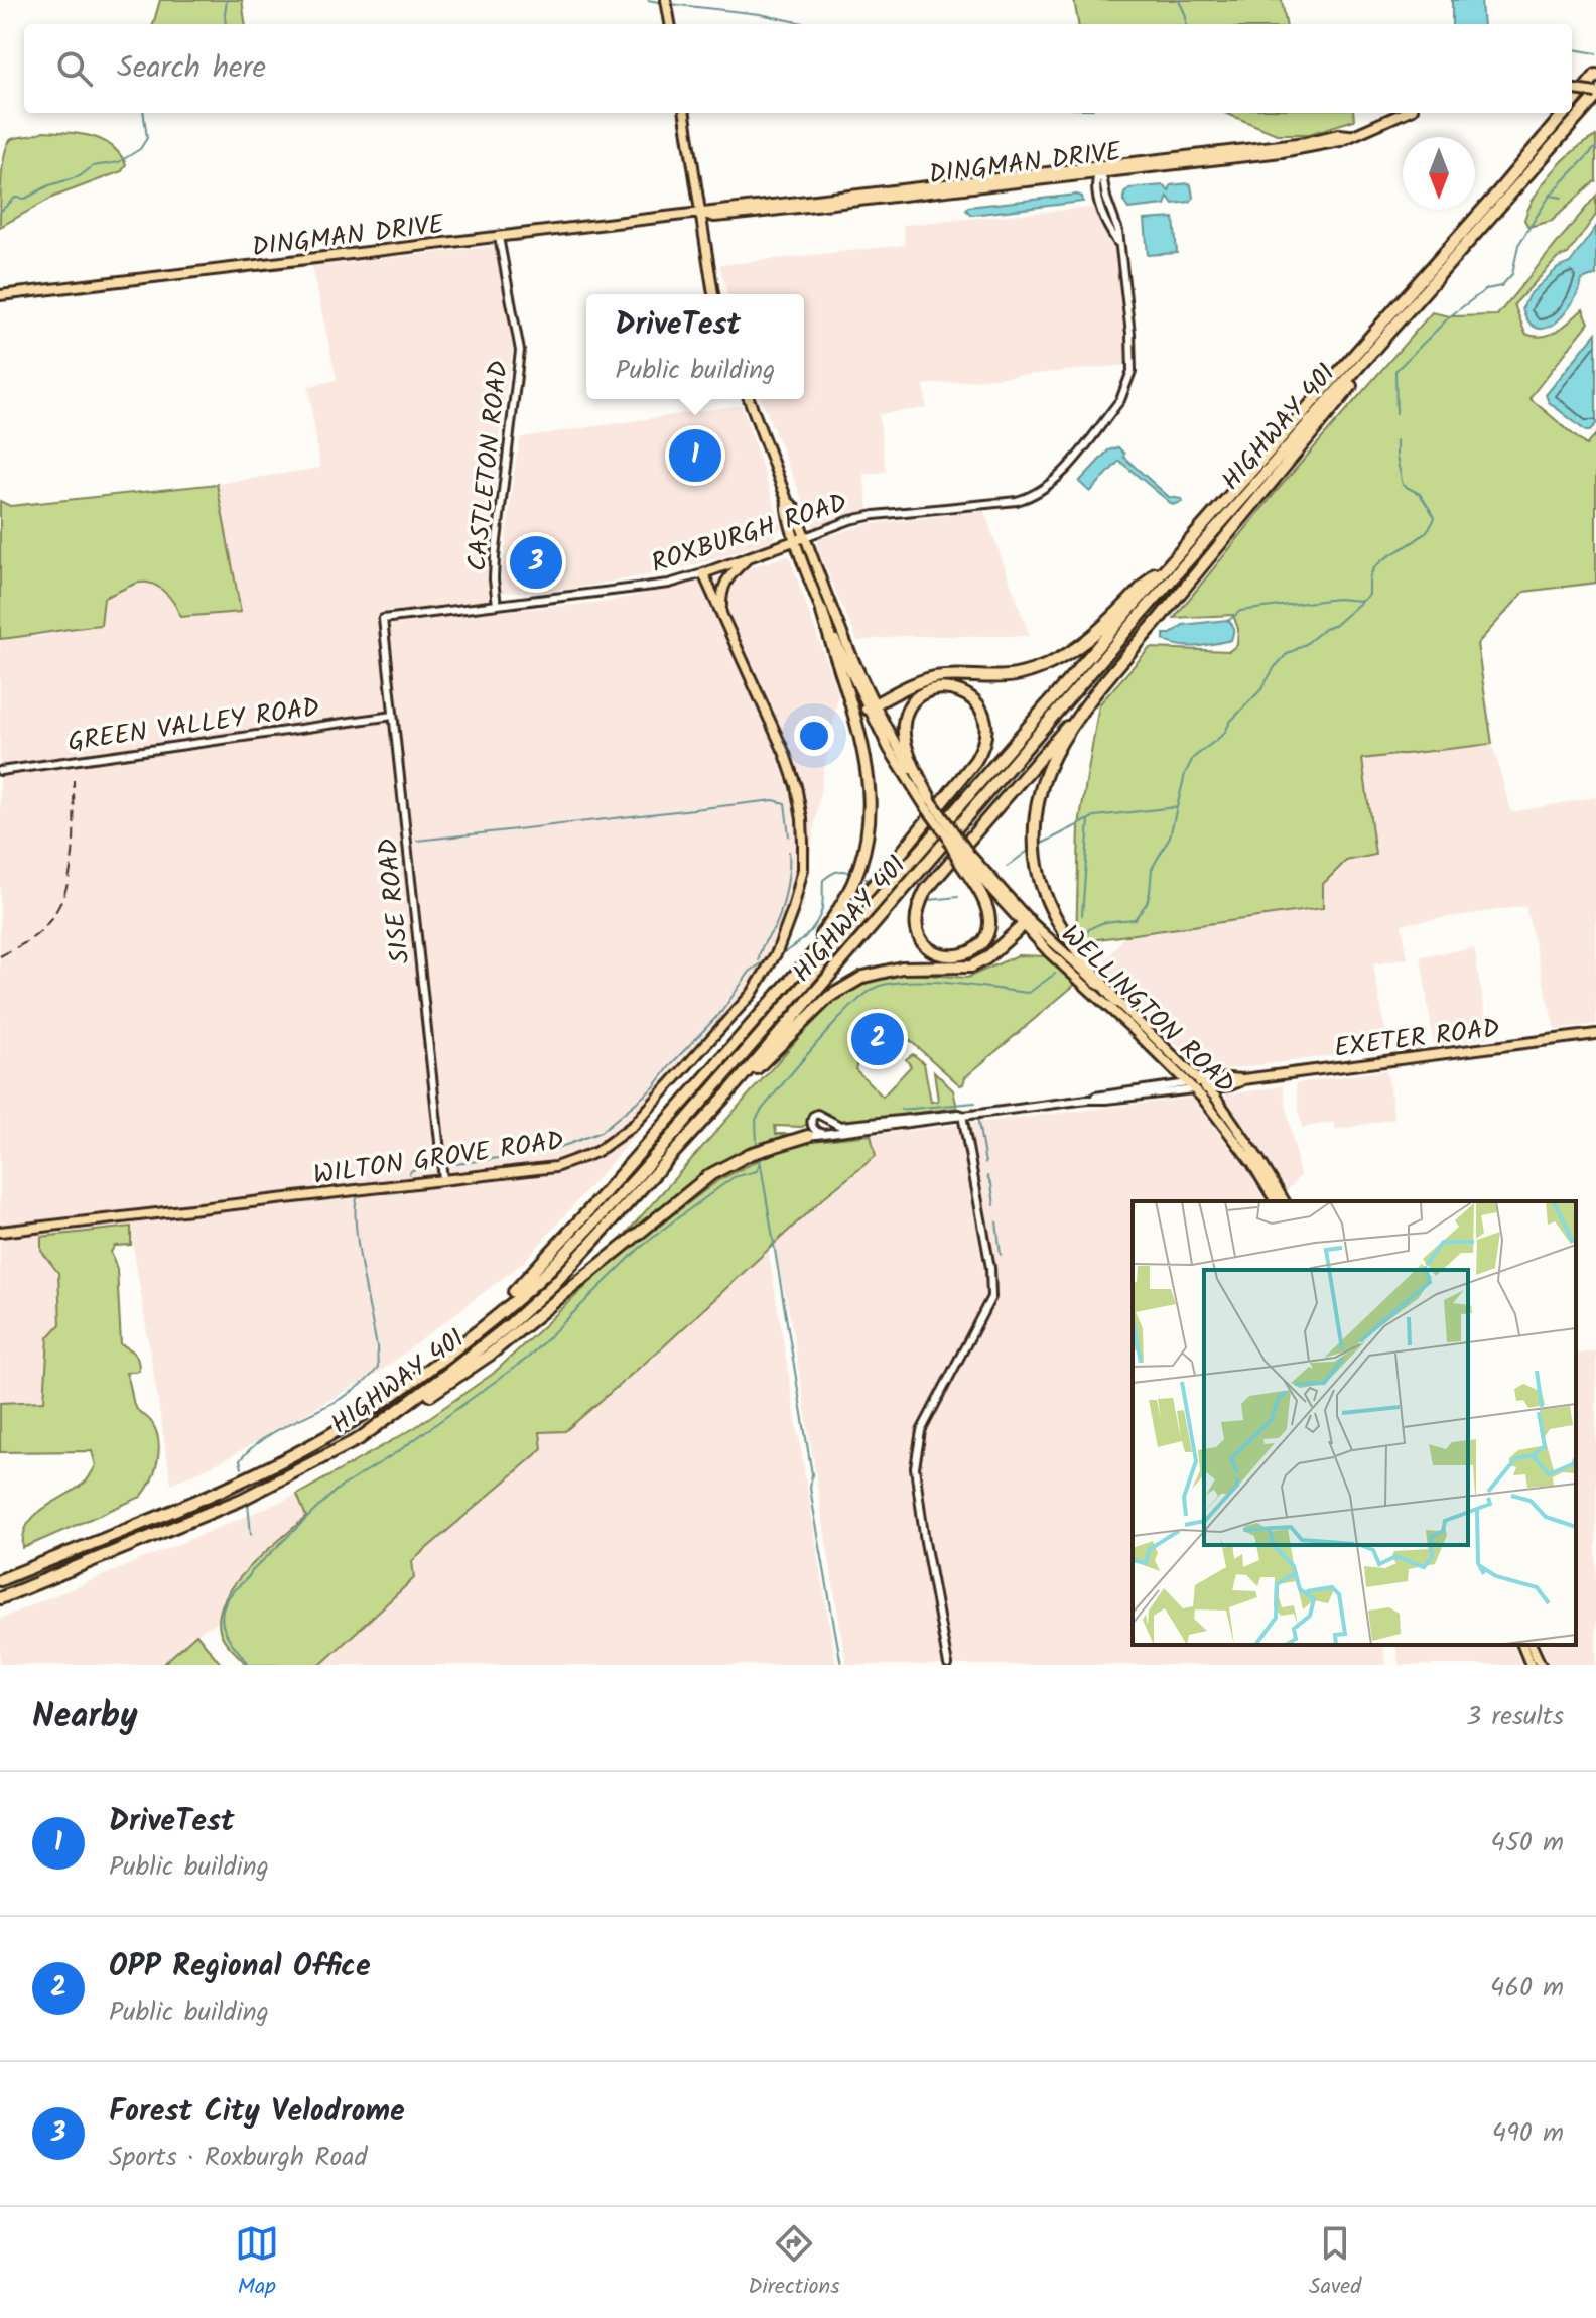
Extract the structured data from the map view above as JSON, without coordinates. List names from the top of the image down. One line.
{"streets":{"highway":["HIGHWAY 401"],"main road":["DINGMAN DRIVE","ROXBURGH ROAD","WELLINGTON ROAD","EXETER ROAD","WILTON GROVE ROAD"],"street":["CASTLETON ROAD","GREEN VALLEY ROAD","SISE ROAD"]},"crossings":[["DINGMAN DRIVE","CASTLETON ROAD"],["DINGMAN DRIVE","ROXBURGH ROAD"],["CASTLETON ROAD","ROXBURGH ROAD"],["ROXBURGH ROAD","SISE ROAD"],["ROXBURGH ROAD","WILTON GROVE ROAD"],["GREEN VALLEY ROAD","SISE ROAD"],["SISE ROAD","WILTON GROVE ROAD"],["WELLINGTON ROAD","EXETER ROAD"]],"north":"bottom","page":{"search":"Search here","popup":["DriveTest","Public building"],"pins":["1","3","2"],"heading":["Nearby","3 results"],"list":[{"mark":"1","name":"DriveTest","note":"Public building","value":"450 m"},{"mark":"2","name":"OPP Regional Office","note":"Public building","value":"460 m"},{"mark":"3","name":"Forest City Velodrome","note":"Sports · Roxburgh Road","value":"490 m"}],"nav":["Map","Directions","Saved"]}}
